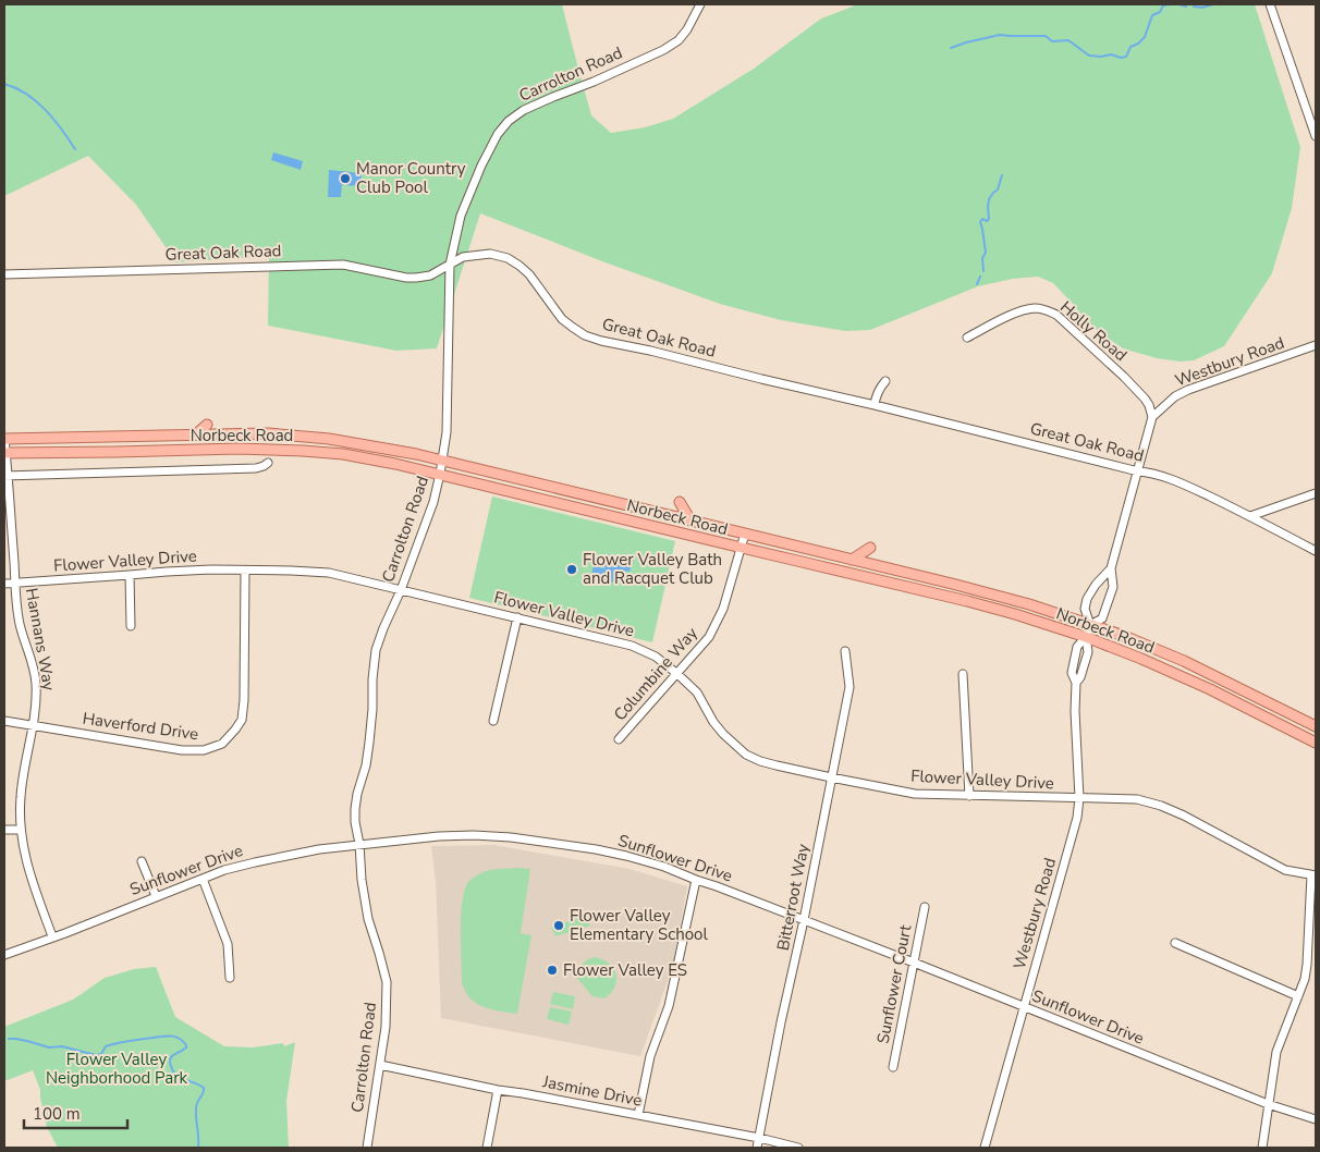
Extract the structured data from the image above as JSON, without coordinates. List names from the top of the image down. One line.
{"streets":{"main road":["Norbeck Road"],"street":["Carrolton Road","Great Oak Road","Holly Road","Westbury Road","Flower Valley Drive","Hannans Way","Columbine Way","Haverford Drive","Sunflower Drive","Bitterroot Way","Sunflower Court","Jasmine Drive"]},"crossings":[["Carrolton Road","Great Oak Road"],["Carrolton Road","Norbeck Road"],["Carrolton Road","Flower Valley Drive"],["Carrolton Road","Sunflower Drive"],["Carrolton Road","Jasmine Drive"],["Great Oak Road","Westbury Road"],["Holly Road","Westbury Road"],["Westbury Road","Norbeck Road"],["Westbury Road","Flower Valley Drive"],["Westbury Road","Sunflower Drive"],["Norbeck Road","Hannans Way"],["Norbeck Road","Columbine Way"],["Flower Valley Drive","Hannans Way"],["Flower Valley Drive","Columbine Way"],["Flower Valley Drive","Haverford Drive"],["Flower Valley Drive","Bitterroot Way"],["Hannans Way","Haverford Drive"],["Hannans Way","Sunflower Drive"],["Sunflower Drive","Bitterroot Way"],["Sunflower Drive","Sunflower Court"],["Bitterroot Way","Jasmine Drive"]],"parks":["Flower Valley Neighborhood Park"],"places":["Manor Country Club Pool","Flower Valley Bath and Racquet Club","Flower Valley Elementary School","Flower Valley ES"],"scale_bar":"100 m"}
